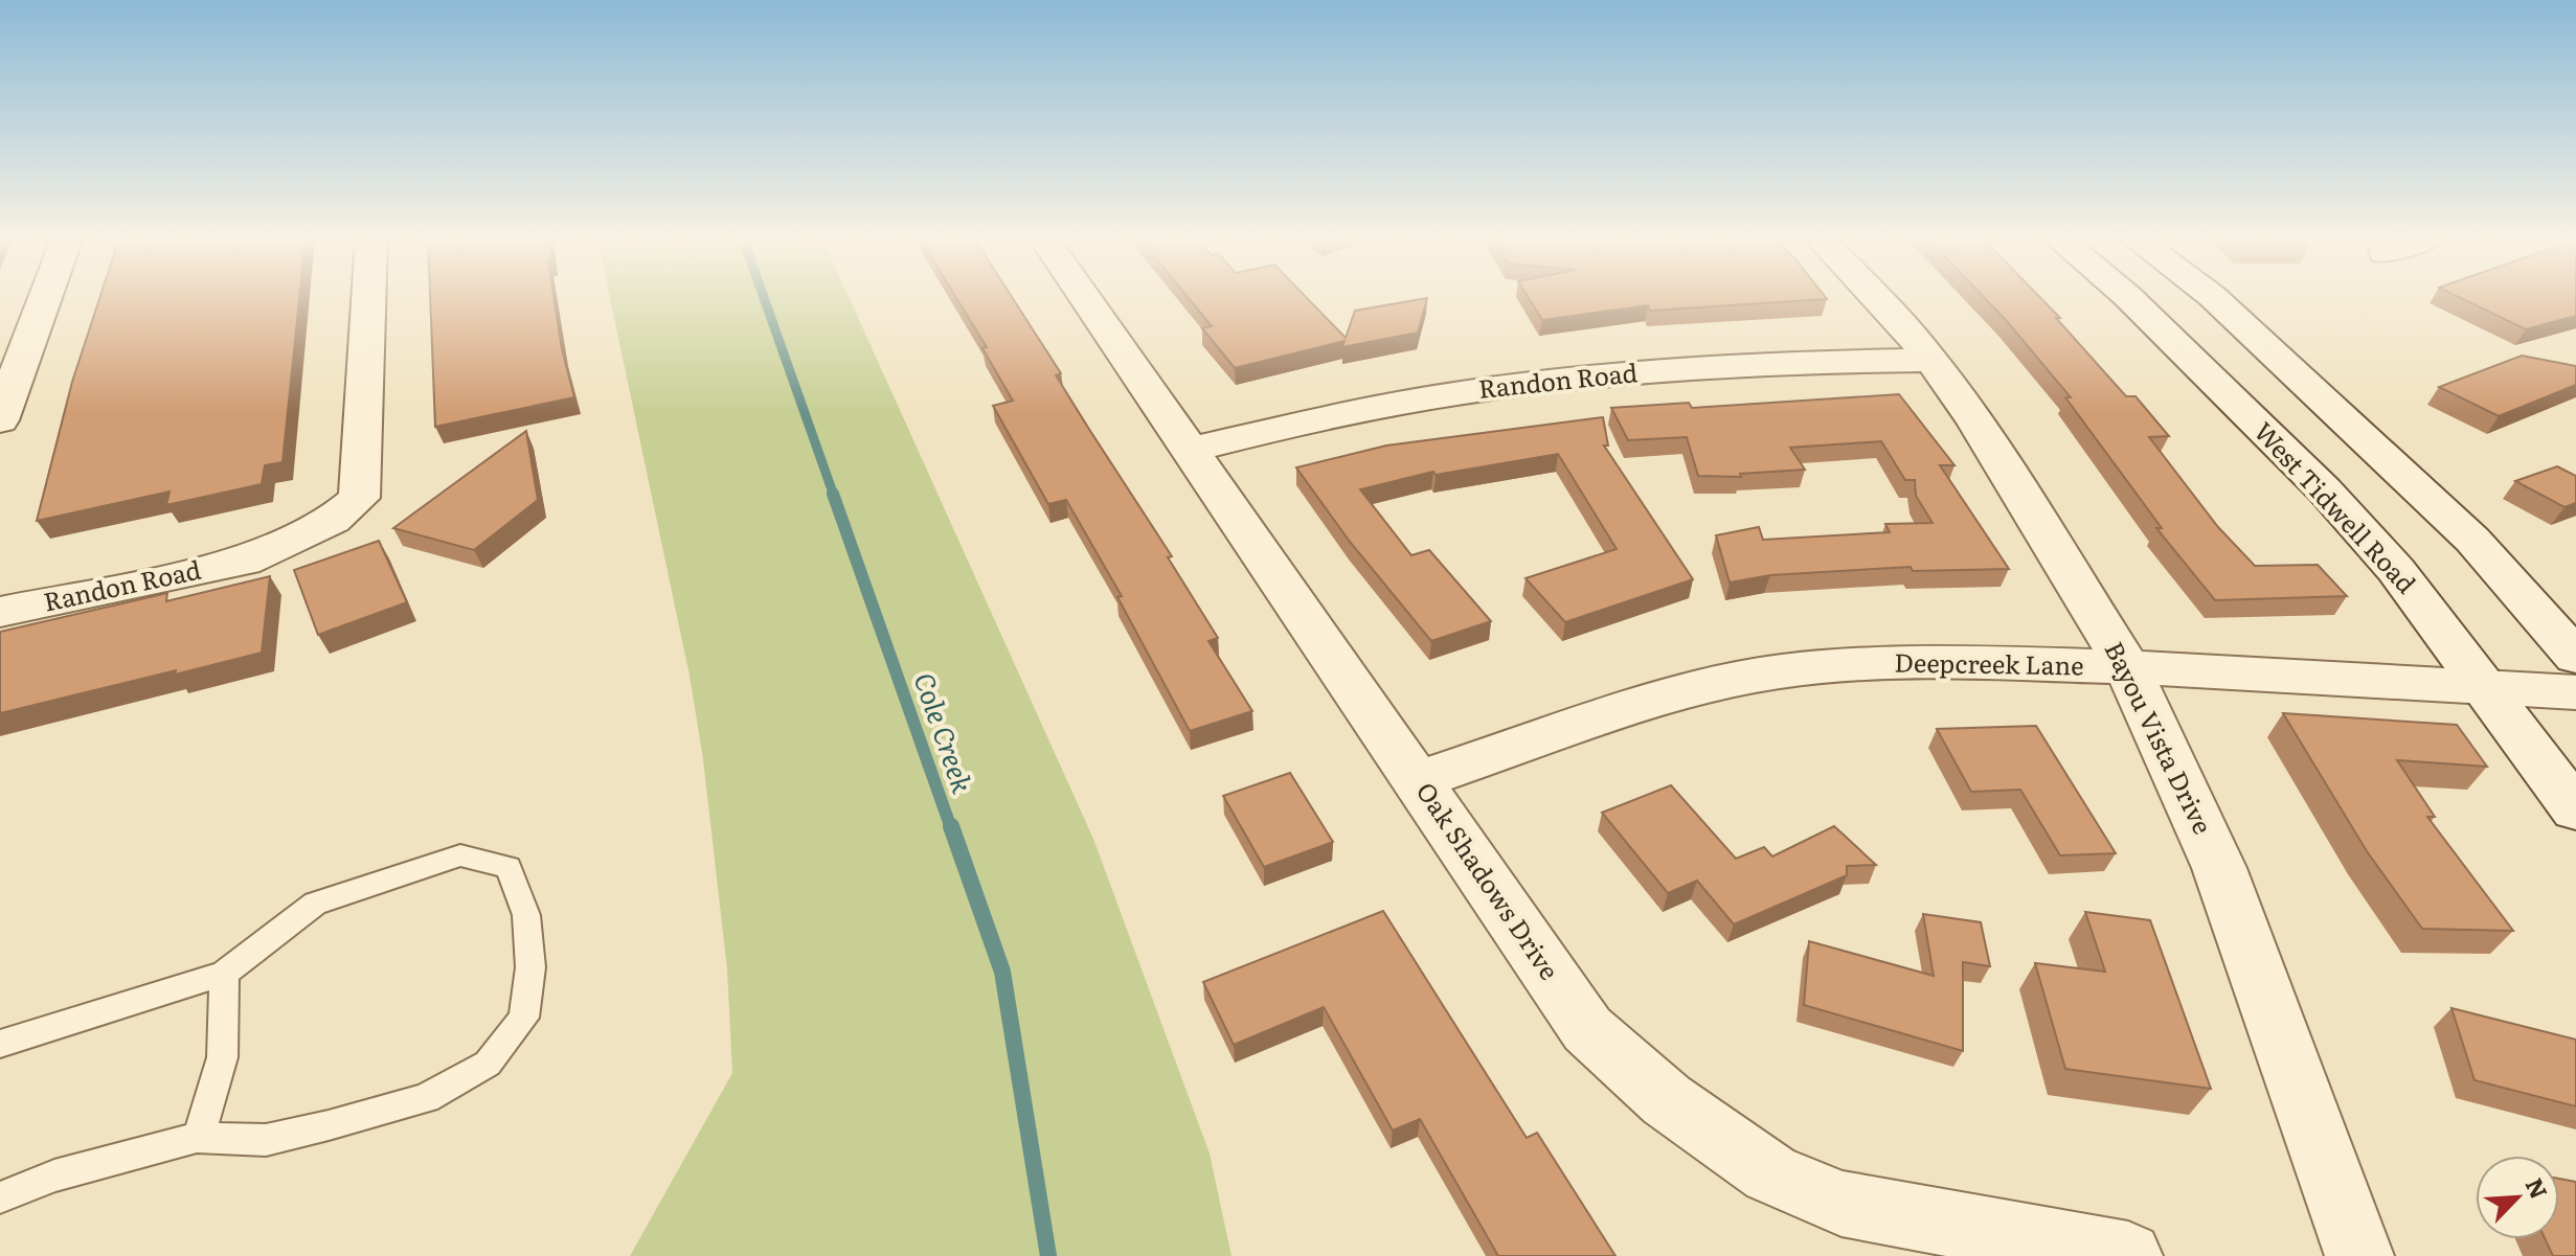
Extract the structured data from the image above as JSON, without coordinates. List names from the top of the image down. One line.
{"streets":{"street":["Randon Road","West Tidwell Road","Deepcreek Lane","Bayou Vista Drive","Oak Shadows Drive"]},"crossings":[["Randon Road","Bayou Vista Drive"],["Randon Road","Oak Shadows Drive"],["West Tidwell Road","Deepcreek Lane"],["Deepcreek Lane","Bayou Vista Drive"],["Deepcreek Lane","Oak Shadows Drive"]],"water":["Cole Creek"],"north":"top right"}
